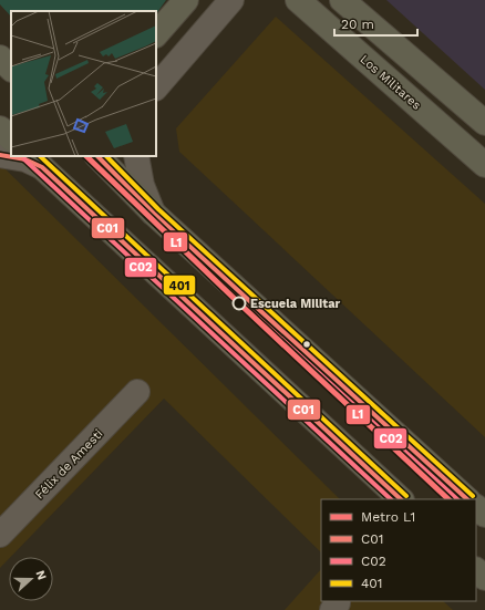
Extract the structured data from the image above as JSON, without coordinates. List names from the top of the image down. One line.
{"streets":{"main road":["Los Militares"],"street":["Félix de Amesti"]},"places":["Escuela Militar"],"lines":["transit line C01","metro line L1","transit line 401","transit line C02"],"legend":["Metro L1","C01","C02","401"],"scale_bar":"20 m","north":"right"}
